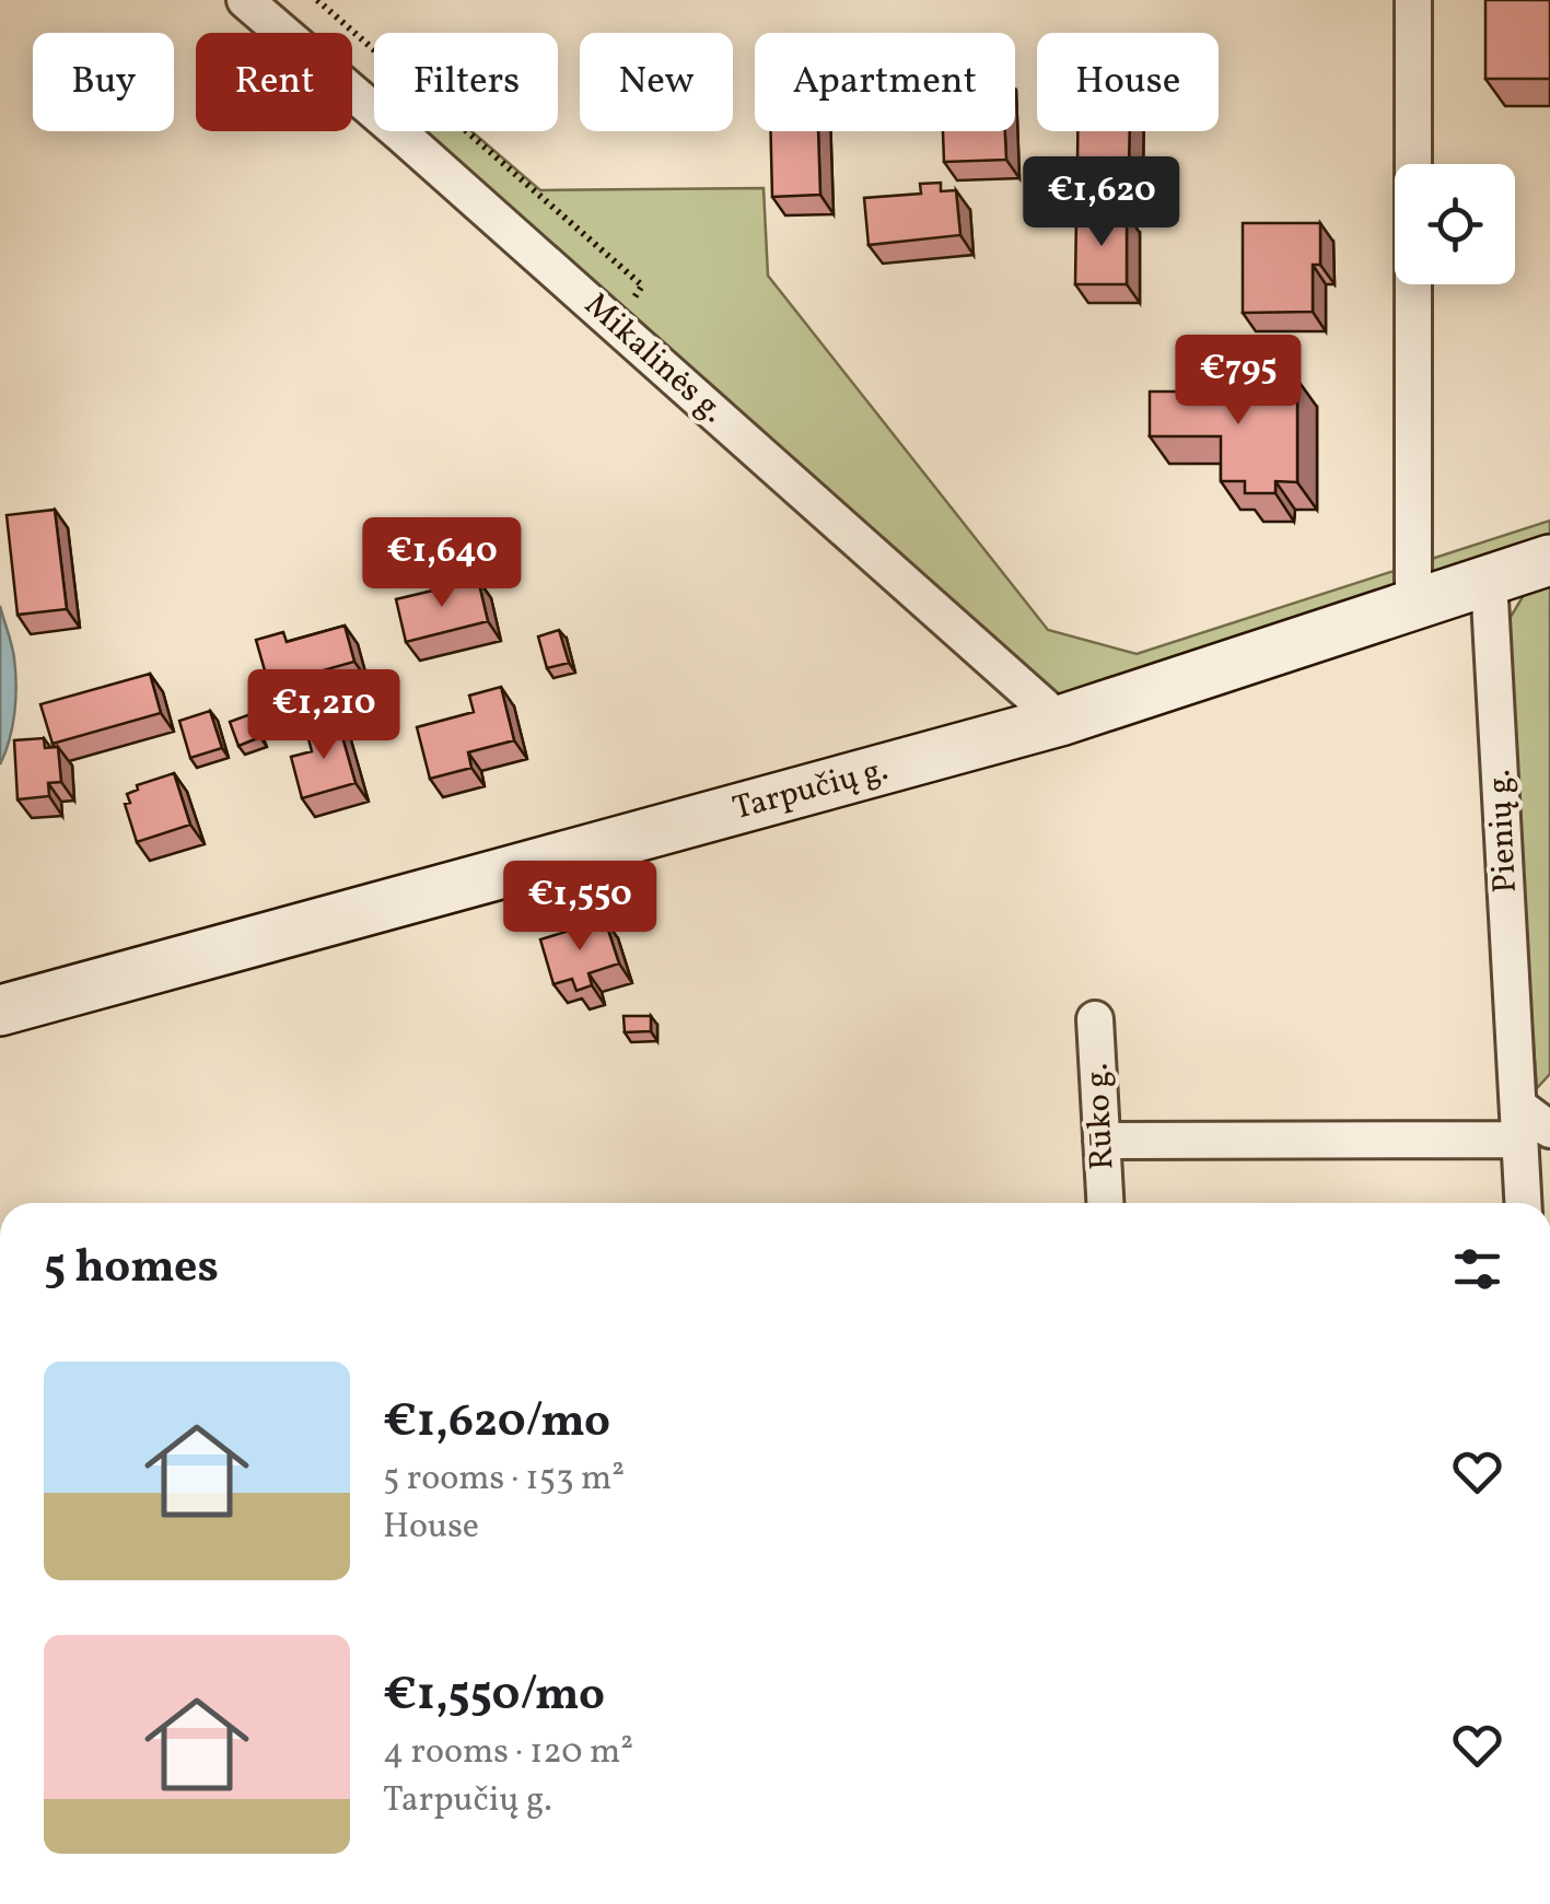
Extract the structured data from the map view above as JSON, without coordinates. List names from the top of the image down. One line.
{"streets":{"main road":["Tarpučių g."],"street":["Mikalinės g.","Pienių g.","Rūko g."]},"crossings":[["Mikalinės g.","Tarpučių g."],["Tarpučių g.","Pienių g."]],"page":{"chip":["Buy","Rent","Filters","New","Apartment","House"],"price":["€1,620","€795","€1,640","€1,210","€1,550"],"heading":"5 homes","list":[{"name":"€1,620/mo","note":"5 rooms · 153 m² · House"},{"name":"€1,550/mo","note":"4 rooms · 120 m² · Tarpučių g."}]}}
